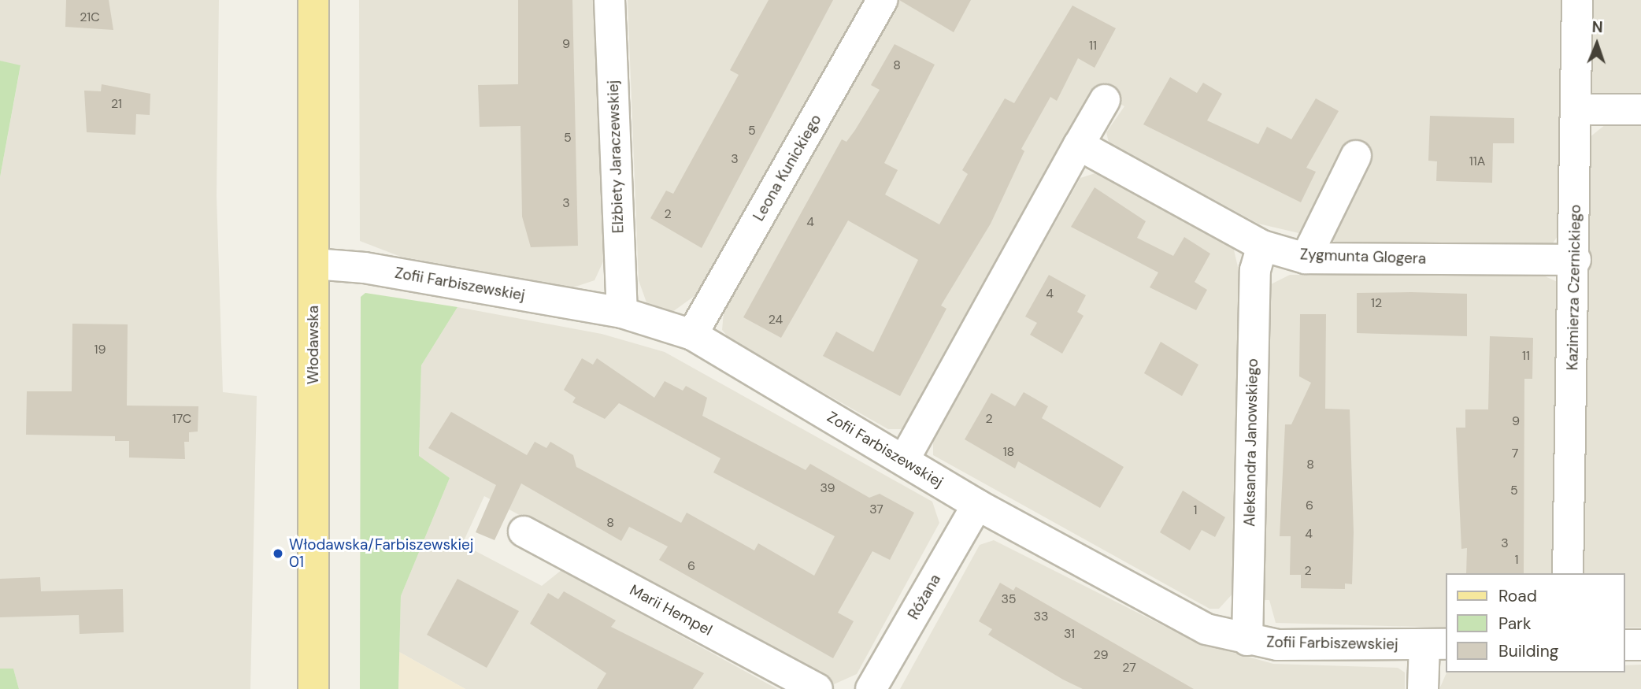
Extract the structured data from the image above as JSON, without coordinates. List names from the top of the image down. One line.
{"streets":{"main road":["Włodawska"],"street":["Elżbiety Jaraczewskiej","Leona Kunickiego","Zygmunta Glogera","Zofii Farbiszewskiej","Kazimierza Czernickiego","Aleksandra Janowskiego","Różana","Marii Hempel"]},"crossings":[["Elżbiety Jaraczewskiej","Zofii Farbiszewskiej"],["Leona Kunickiego","Zofii Farbiszewskiej"],["Zygmunta Glogera","Kazimierza Czernickiego"],["Zygmunta Glogera","Aleksandra Janowskiego"],["Zofii Farbiszewskiej","Włodawska"],["Zofii Farbiszewskiej","Aleksandra Janowskiego"],["Zofii Farbiszewskiej","Różana"]],"places":["Włodawska/Farbiszewskiej 01"],"house_numbers":["21C","9","11","8","21","5","5","3","11A","3","2","4","4","12","24","19","11","17C","2","9","18","7","8","39","5","6","37","1","8","4","3","1","6","2","35","33","31","29","27"],"legend":["Road","Park","Building"],"north":"top"}
